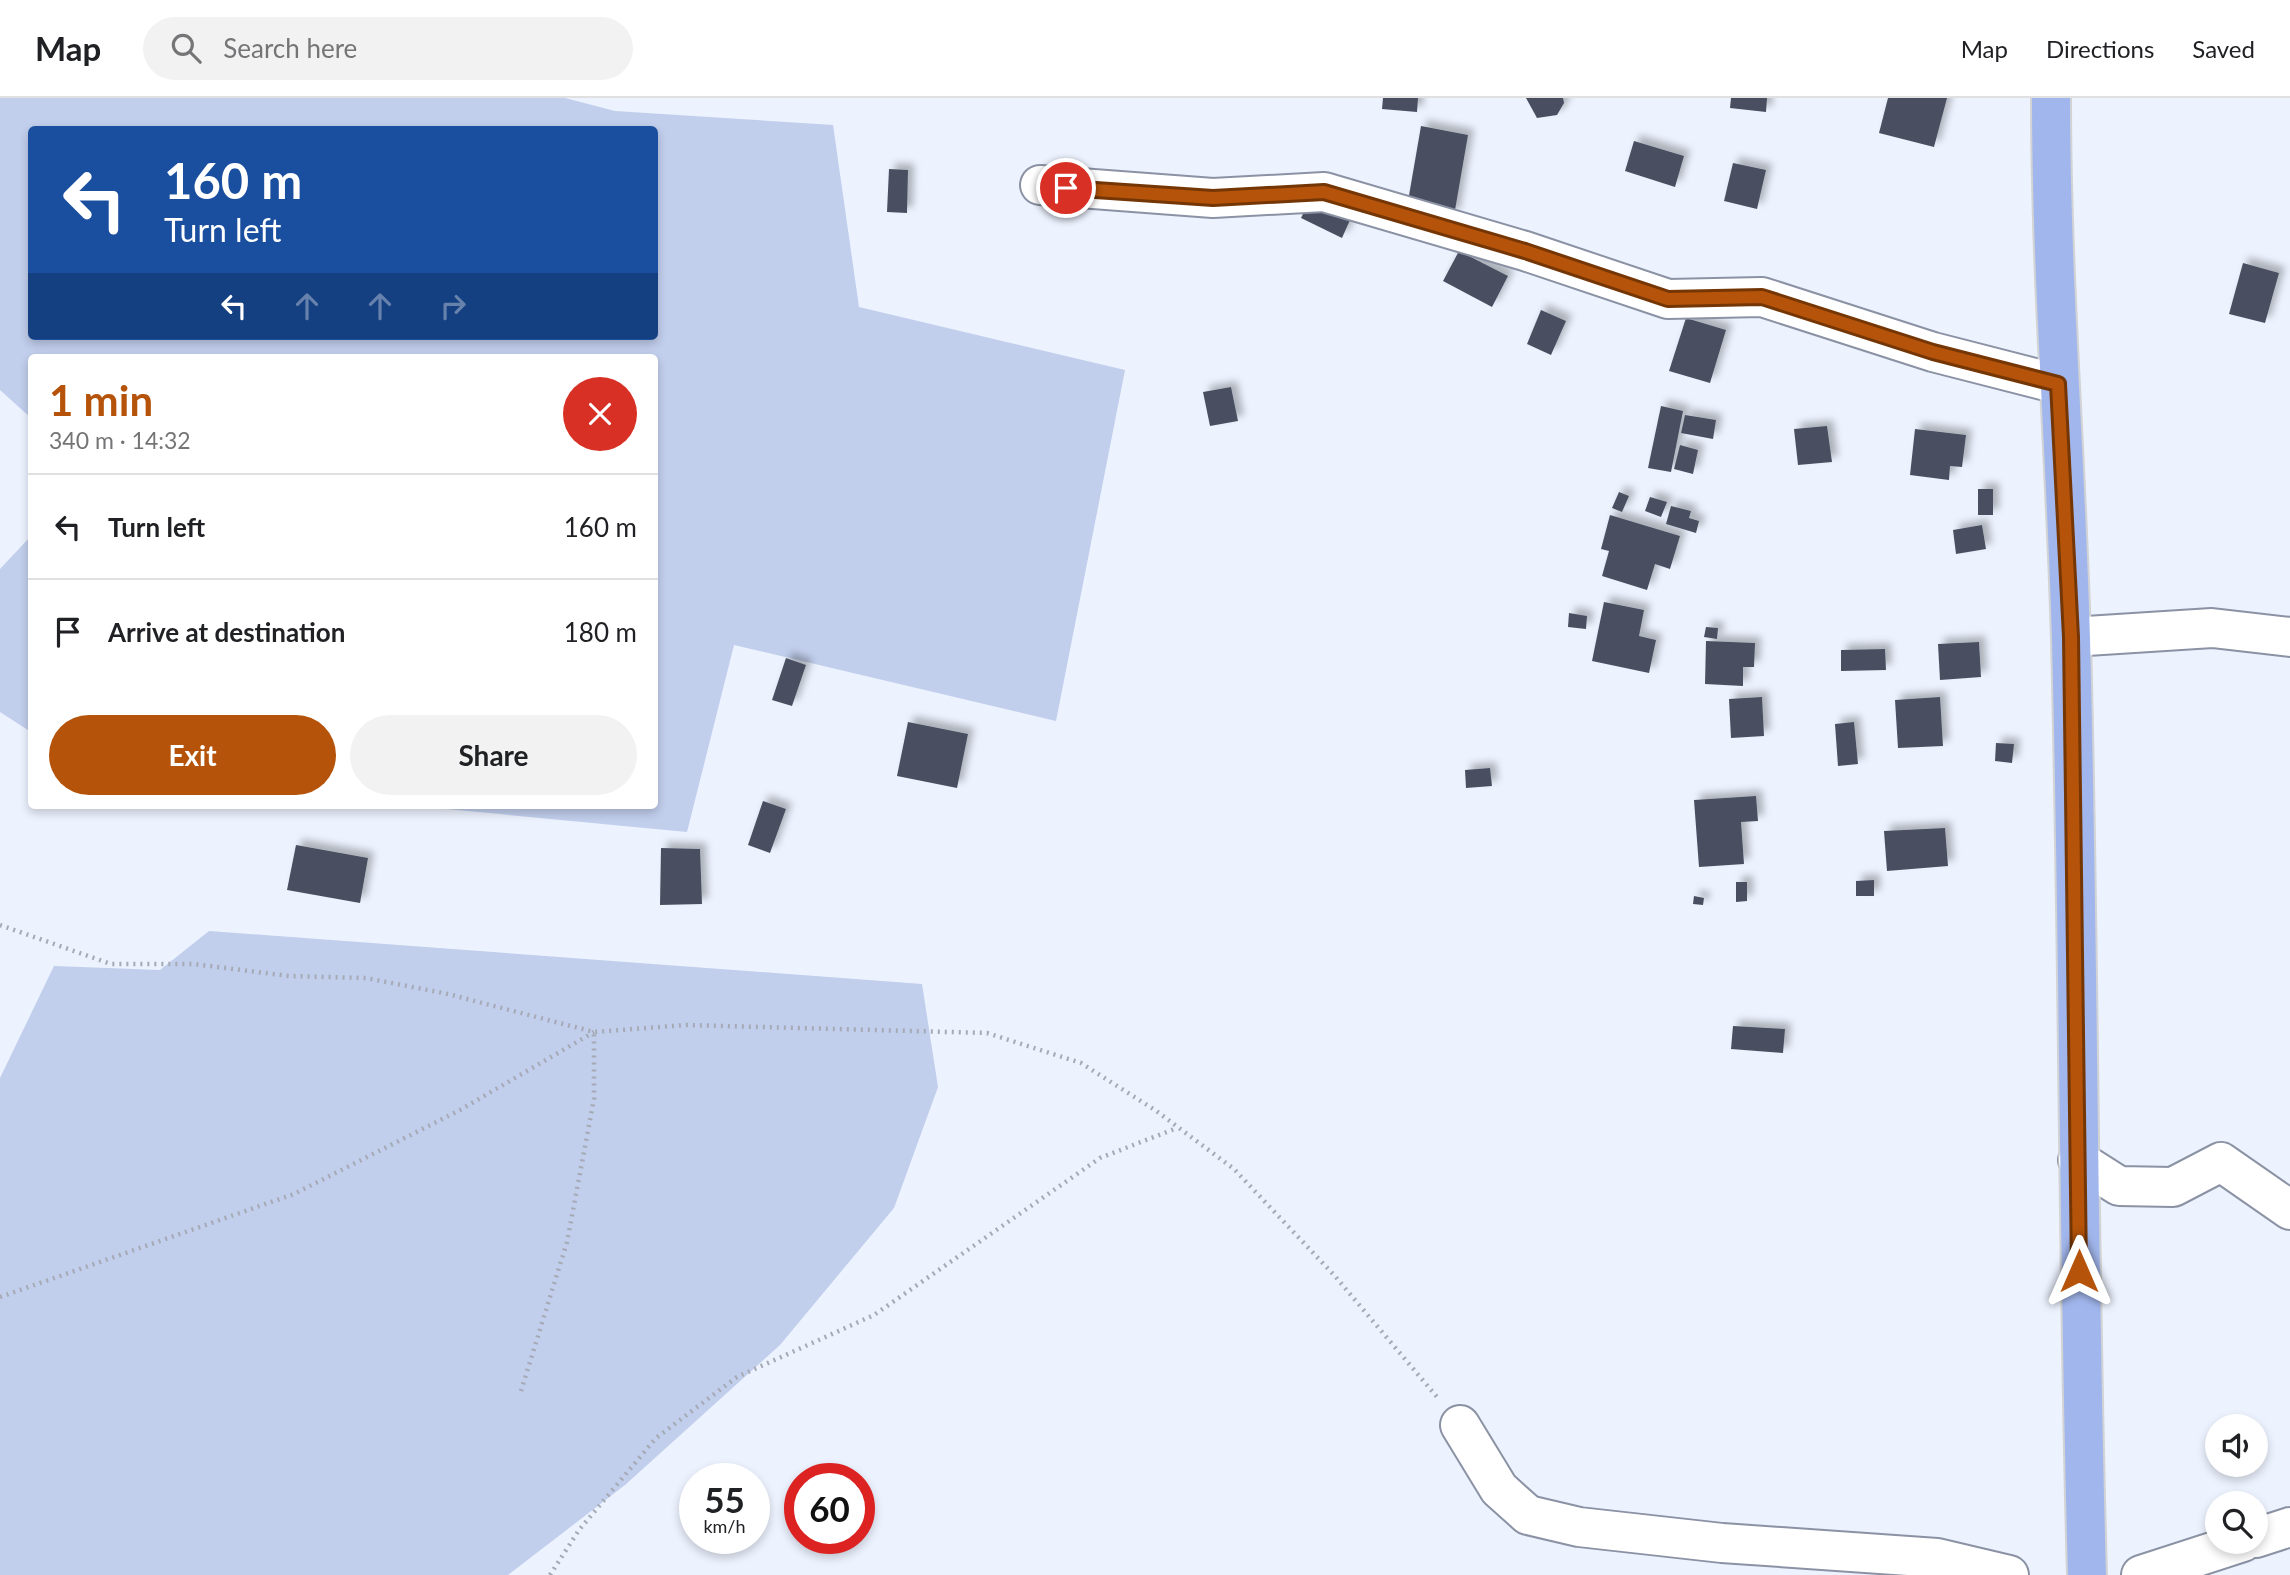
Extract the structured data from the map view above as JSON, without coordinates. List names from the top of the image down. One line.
{"page":{"header":"Map","search":"Search here","nav":["Map","Directions","Saved"],"turn":["160 m","Turn left"],"heading":["1 min","340 m · 14:32"],"list":[{"name":"Turn left","value":"160 m"},{"name":"Arrive at destination","value":"180 m"}],"buttons":["Exit","Share"],"speed":"55 km/h","limit":"60"}}
